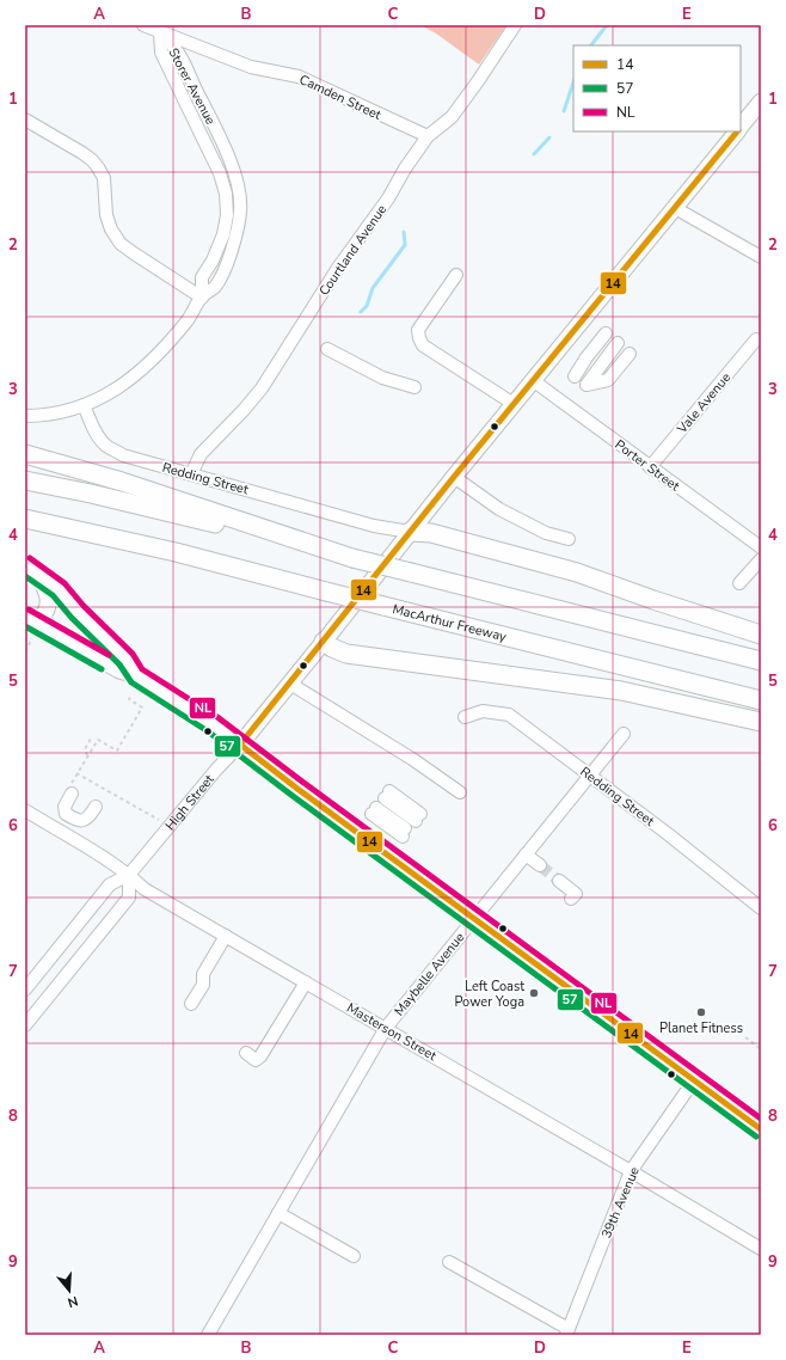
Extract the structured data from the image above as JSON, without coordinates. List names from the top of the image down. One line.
{"streets":{"highway":["MacArthur Freeway"],"main road":["High Street"],"street":["Storer Avenue","Camden Street","Courtland Avenue","Vale Avenue","Porter Street","Redding Street","Maybelle Avenue","Masterson Street","39th Avenue"]},"crossings":[["Storer Avenue","Camden Street"],["Storer Avenue","Redding Street"],["Camden Street","Courtland Avenue"],["Courtland Avenue","Redding Street"],["Vale Avenue","Porter Street"],["Porter Street","High Street"],["Redding Street","High Street"],["Redding Street","Maybelle Avenue"],["High Street","Masterson Street"],["Maybelle Avenue","Masterson Street"],["Masterson Street","39th Avenue"]],"places":["Left Coast Power Yoga","Planet Fitness"],"lines":["transit line 14","transit line NL","transit line 57"],"legend":["14","57","NL"],"north":"bottom","grid":{"columns":["A","B","C","D","E"],"rows":["1","2","3","4","5","6","7","8","9"]}}
